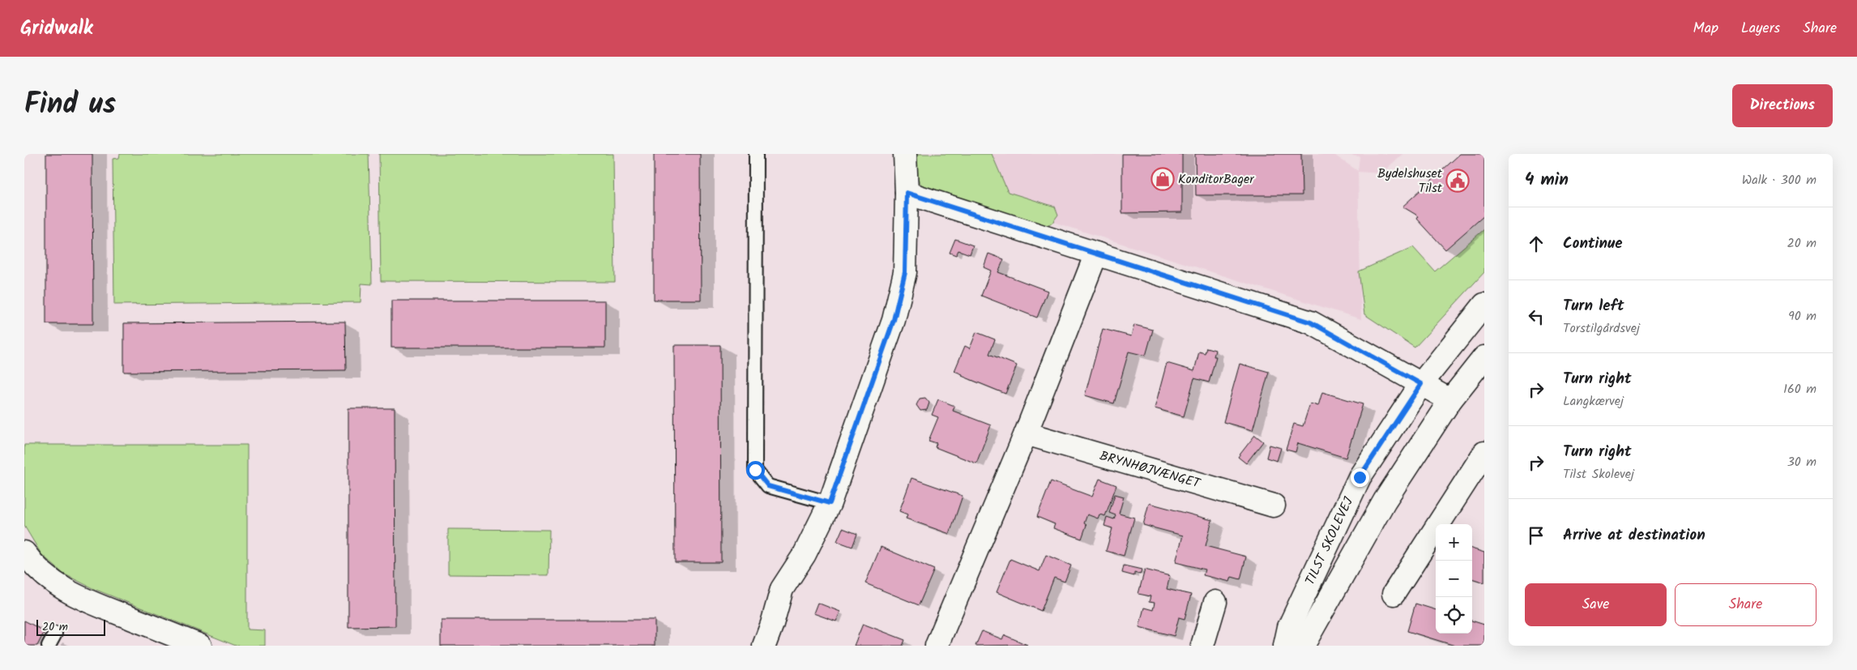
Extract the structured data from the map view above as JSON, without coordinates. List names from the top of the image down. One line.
{"streets":{"street":["BRYNHØJVÆNGET","TILST SKOLEVEJ"]},"places":{"shop":["KonditorBager"],"public building":["Bydelshuset Tilst"]},"scale_bar":"20 m","page":{"header":"Gridwalk","nav":["Map","Layers","Share"],"title":"Find us","buttons":["Directions",["Save","Share"]],"heading":["4 min","Walk · 300 m"],"list":[["Continue","20 m"],["Turn left","Torstilgårdsvej","90 m"],["Turn right","Langkærvej","160 m"],["Turn right","Tilst Skolevej","30 m"],"Arrive at destination"],"map_buttons":["+","−"],"scale":"20 m"}}
